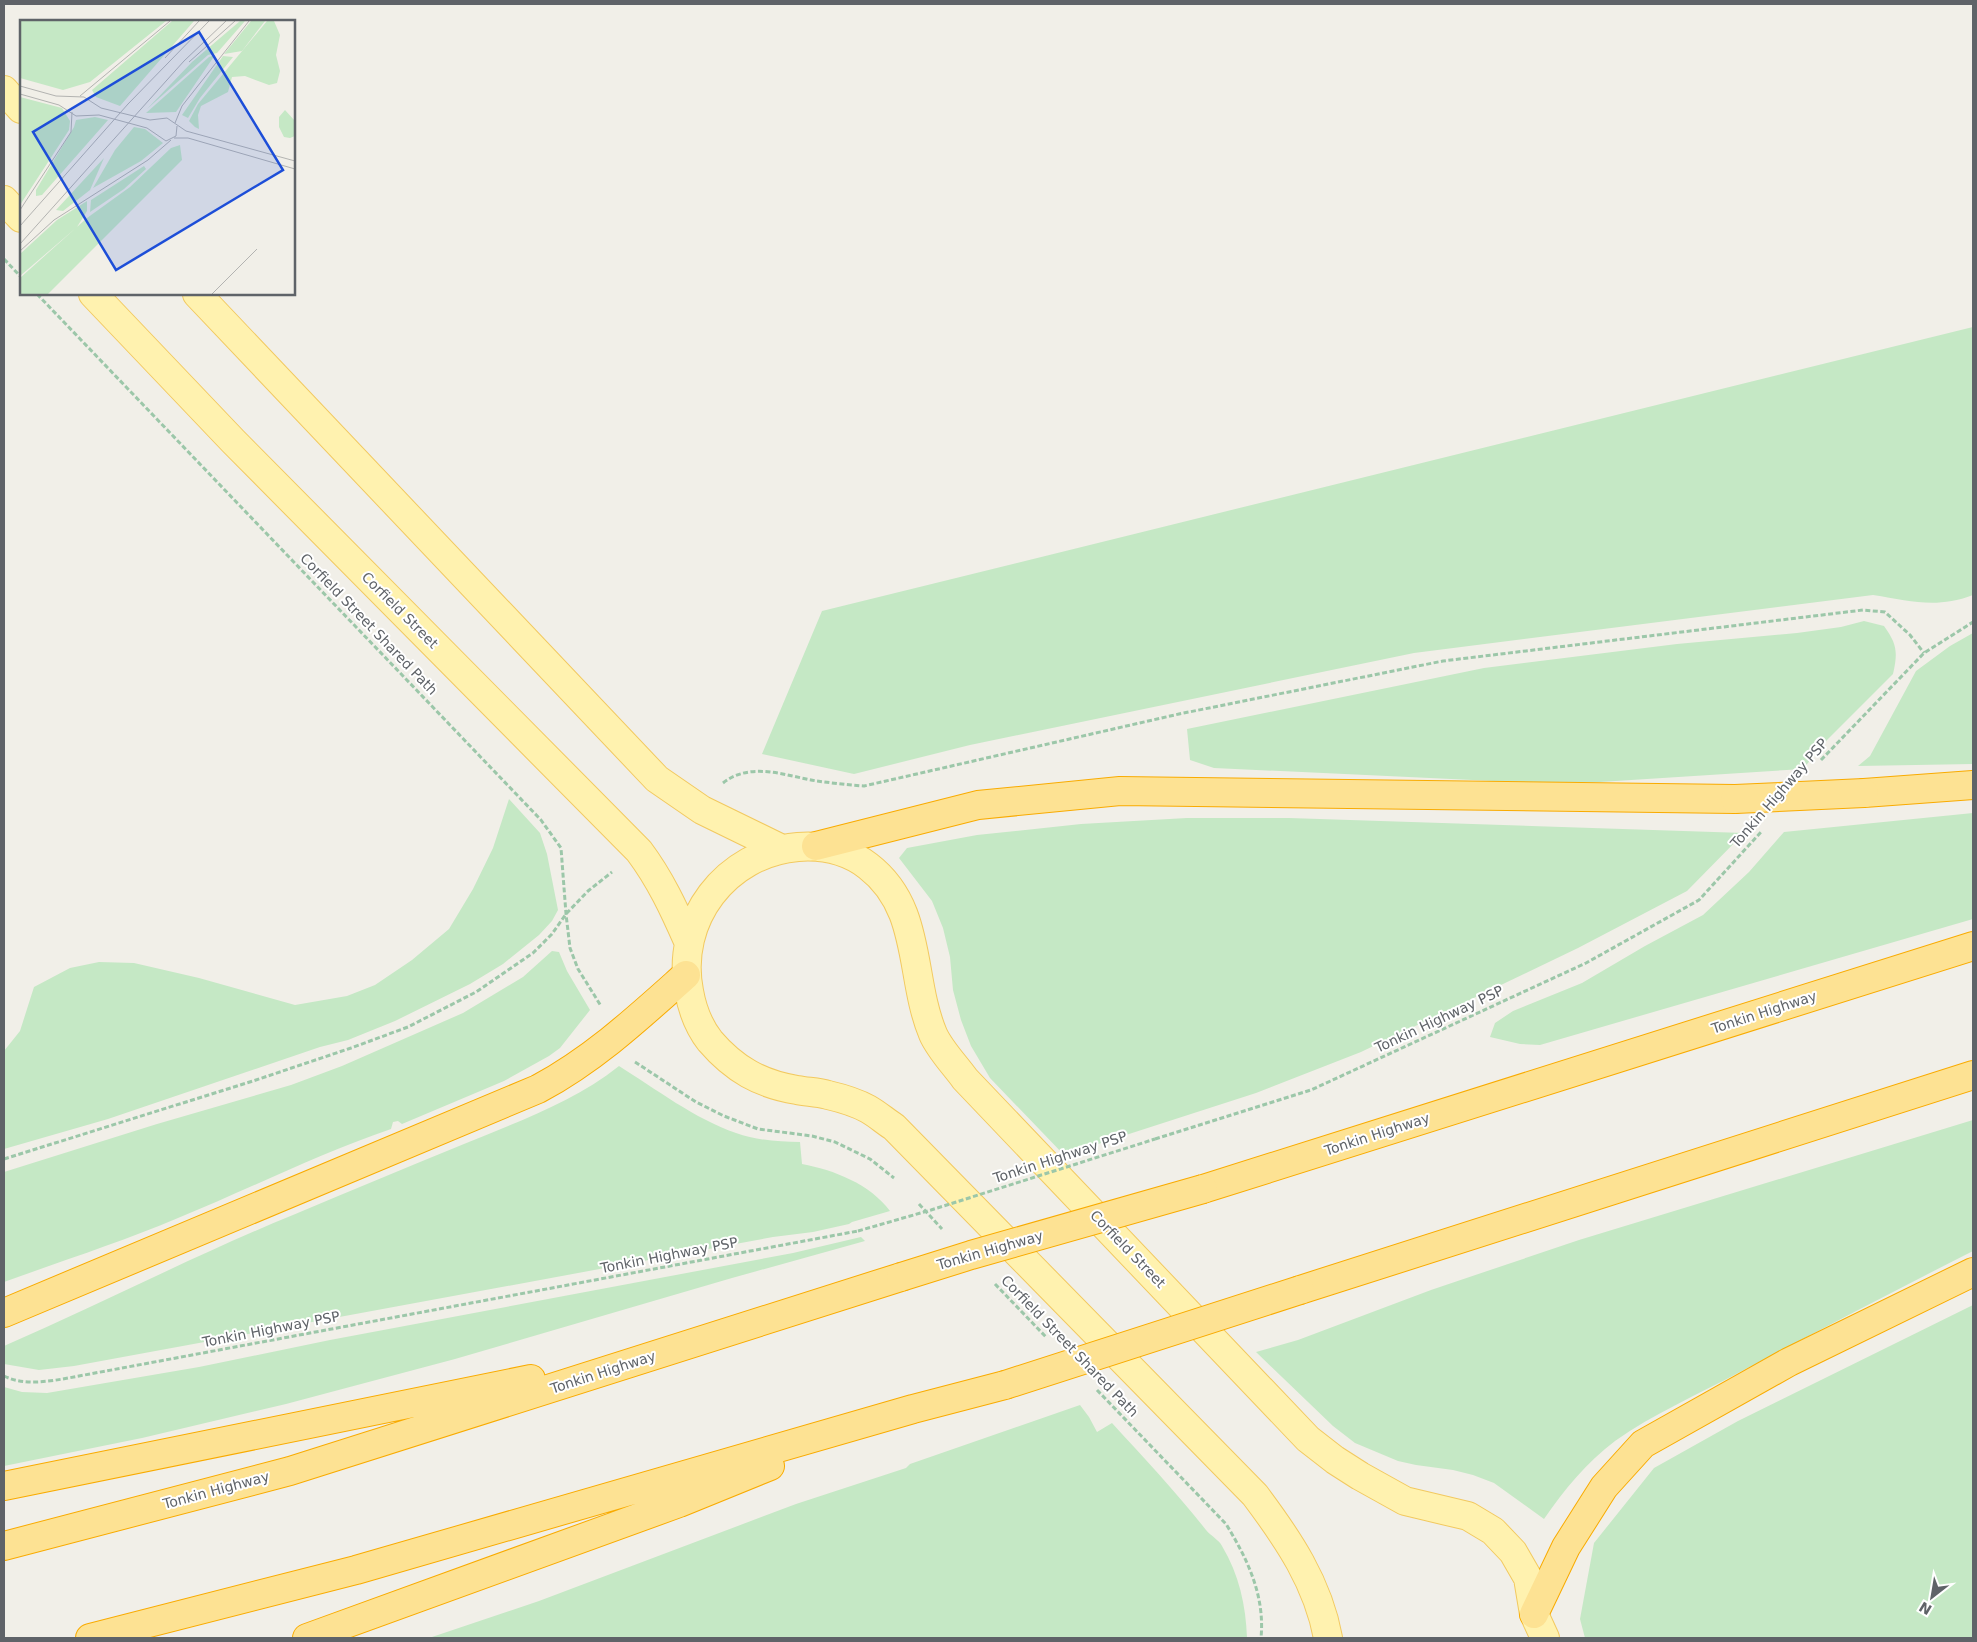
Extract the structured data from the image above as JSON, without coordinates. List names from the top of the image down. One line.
{"streets":{"highway":["Tonkin Highway"],"main road":["Corfield Street"],"path":["Corfield Street Shared Path","Tonkin Highway PSP"]},"north":"bottom left"}
